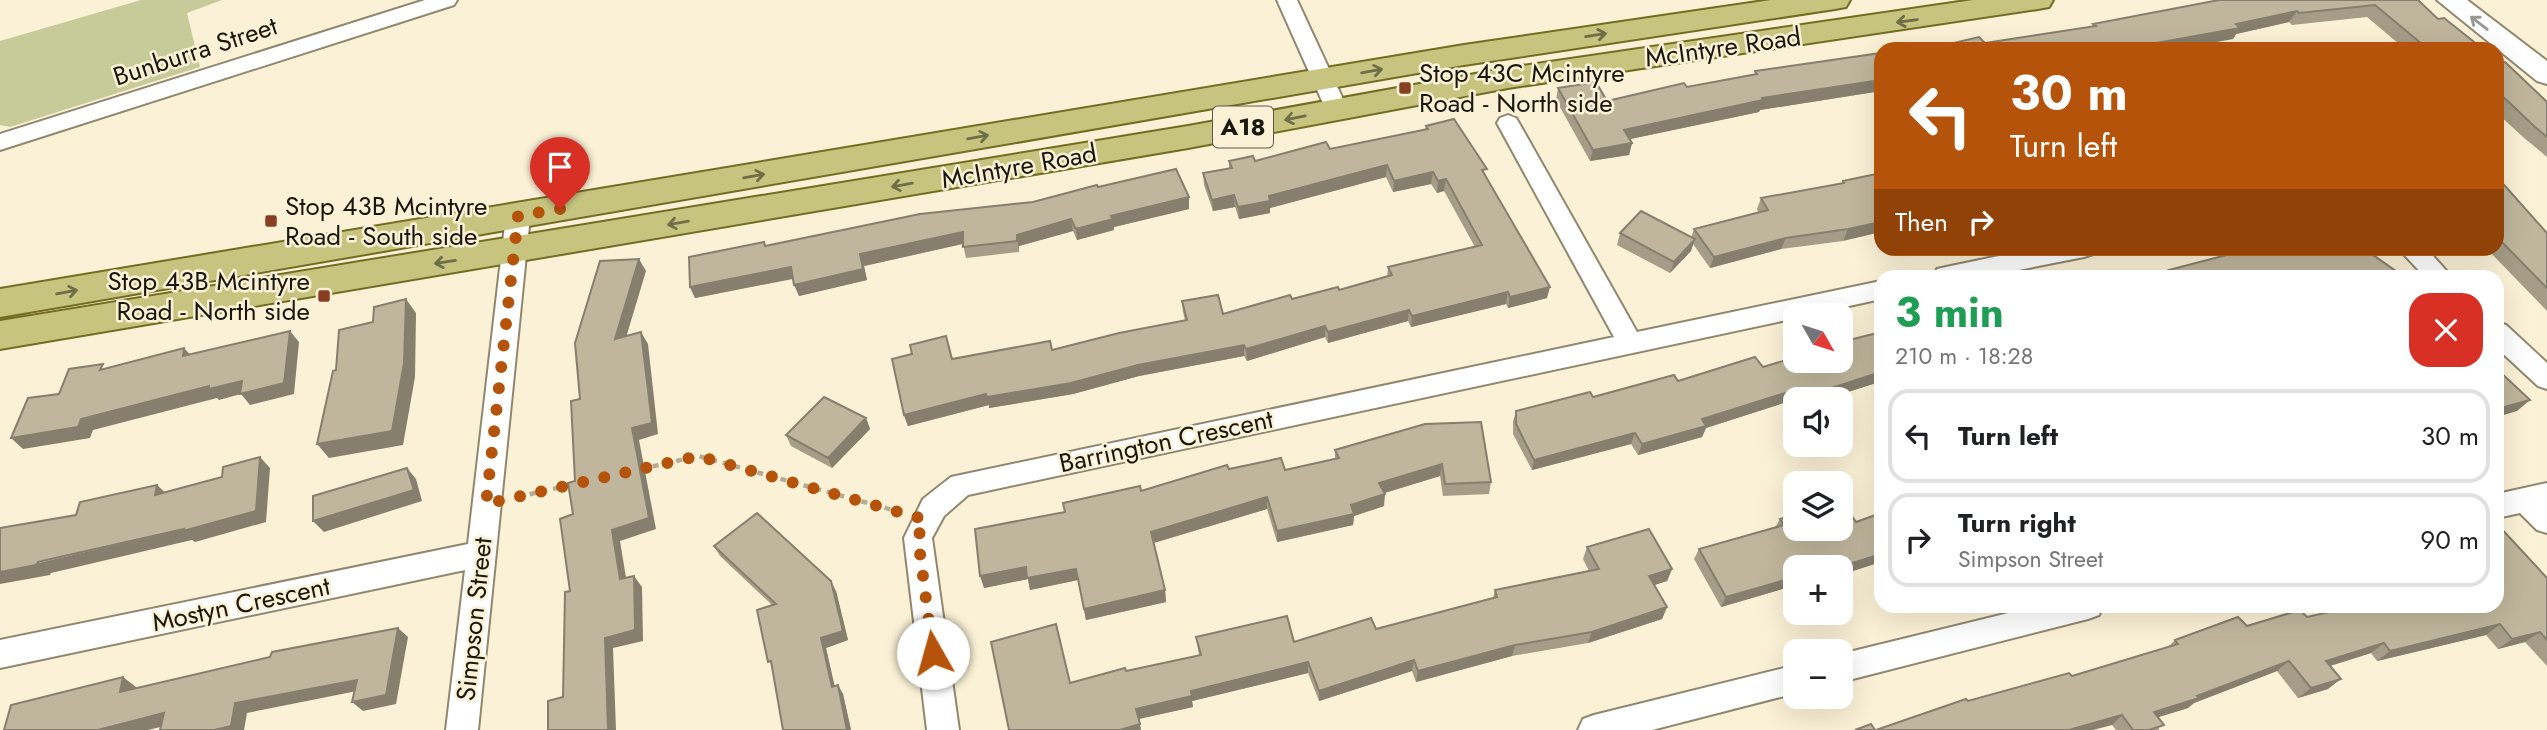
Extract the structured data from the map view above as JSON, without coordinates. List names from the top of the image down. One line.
{"streets":{"main road":["McIntyre Road","A18"],"street":["Bunburra Street","Barrington Crescent","Mostyn Crescent","Simpson Street"]},"crossings":[["McIntyre Road","Simpson Street"],["Mostyn Crescent","Simpson Street"]],"places":{"transit":["Stop 43C Mcintyre Road - North side","Stop 43B Mcintyre Road - South side","Stop 43B Mcintyre Road - North side"]},"north":"bottom right","page":{"turn":["30 m","Turn left"],"then":"Then","heading":["3 min","210 m · 18:28"],"map_buttons":["+","−"],"list":[{"name":"Turn left","value":"30 m"},{"name":"Turn right","note":"Simpson Street","value":"90 m"}]}}
